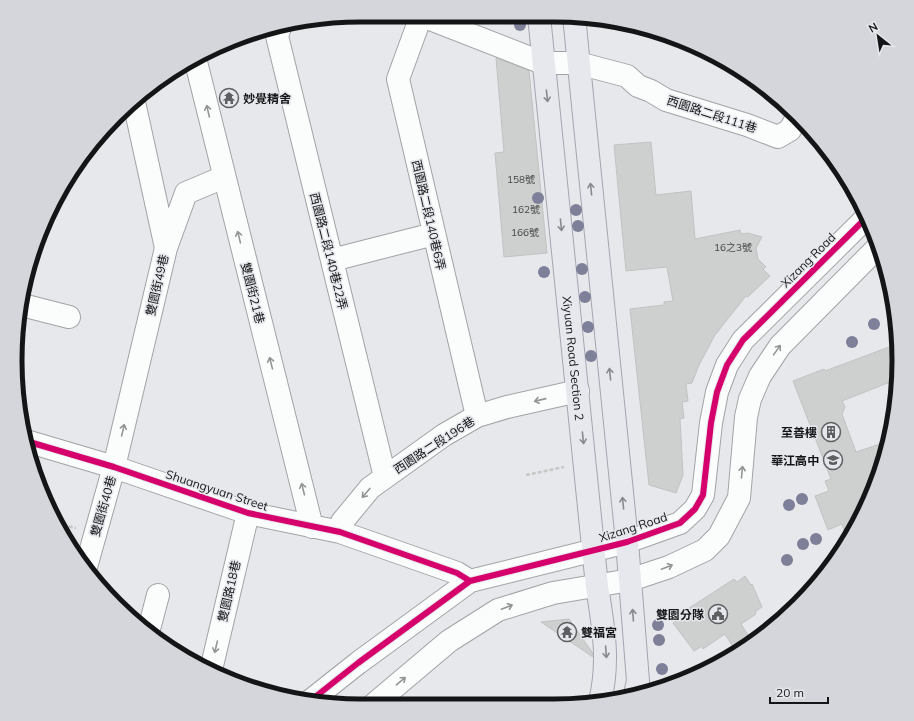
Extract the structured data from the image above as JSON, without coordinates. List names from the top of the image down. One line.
{"streets":{"main road":["Xiyuan Road Section 2"],"street":["西園路二段111巷","西園路二段140巷6弄","西園路二段140巷22弄","Xizang Road","雙園街49巷","雙園街21巷","西園路二段196巷","Shuangyuan Street","雙園街40巷","雙園路18巷"]},"crossings":[["西園路二段111巷","Xiyuan Road Section 2"],["西園路二段140巷6弄","西園路二段196巷"],["西園路二段140巷22弄","西園路二段196巷"],["Xizang Road","Xiyuan Road Section 2"],["Xizang Road","Shuangyuan Street"],["雙園街49巷","Shuangyuan Street"],["雙園街49巷","雙園街40巷"],["雙園街21巷","Shuangyuan Street"],["Xiyuan Road Section 2","西園路二段196巷"],["西園路二段196巷","Shuangyuan Street"],["Shuangyuan Street","雙園街40巷"],["Shuangyuan Street","雙園路18巷"]],"one_way":["雙園街49巷","雙園街21巷","雙園路18巷"],"places":{"temple":["妙覺精舍","雙福宮"],"building":["至善樓"],"school or university":["華江高中"],"public building":["雙園分隊"]},"house_numbers":["158號","162號","166號","16之3號"],"scale_bar":"20 m","north":"top left"}
